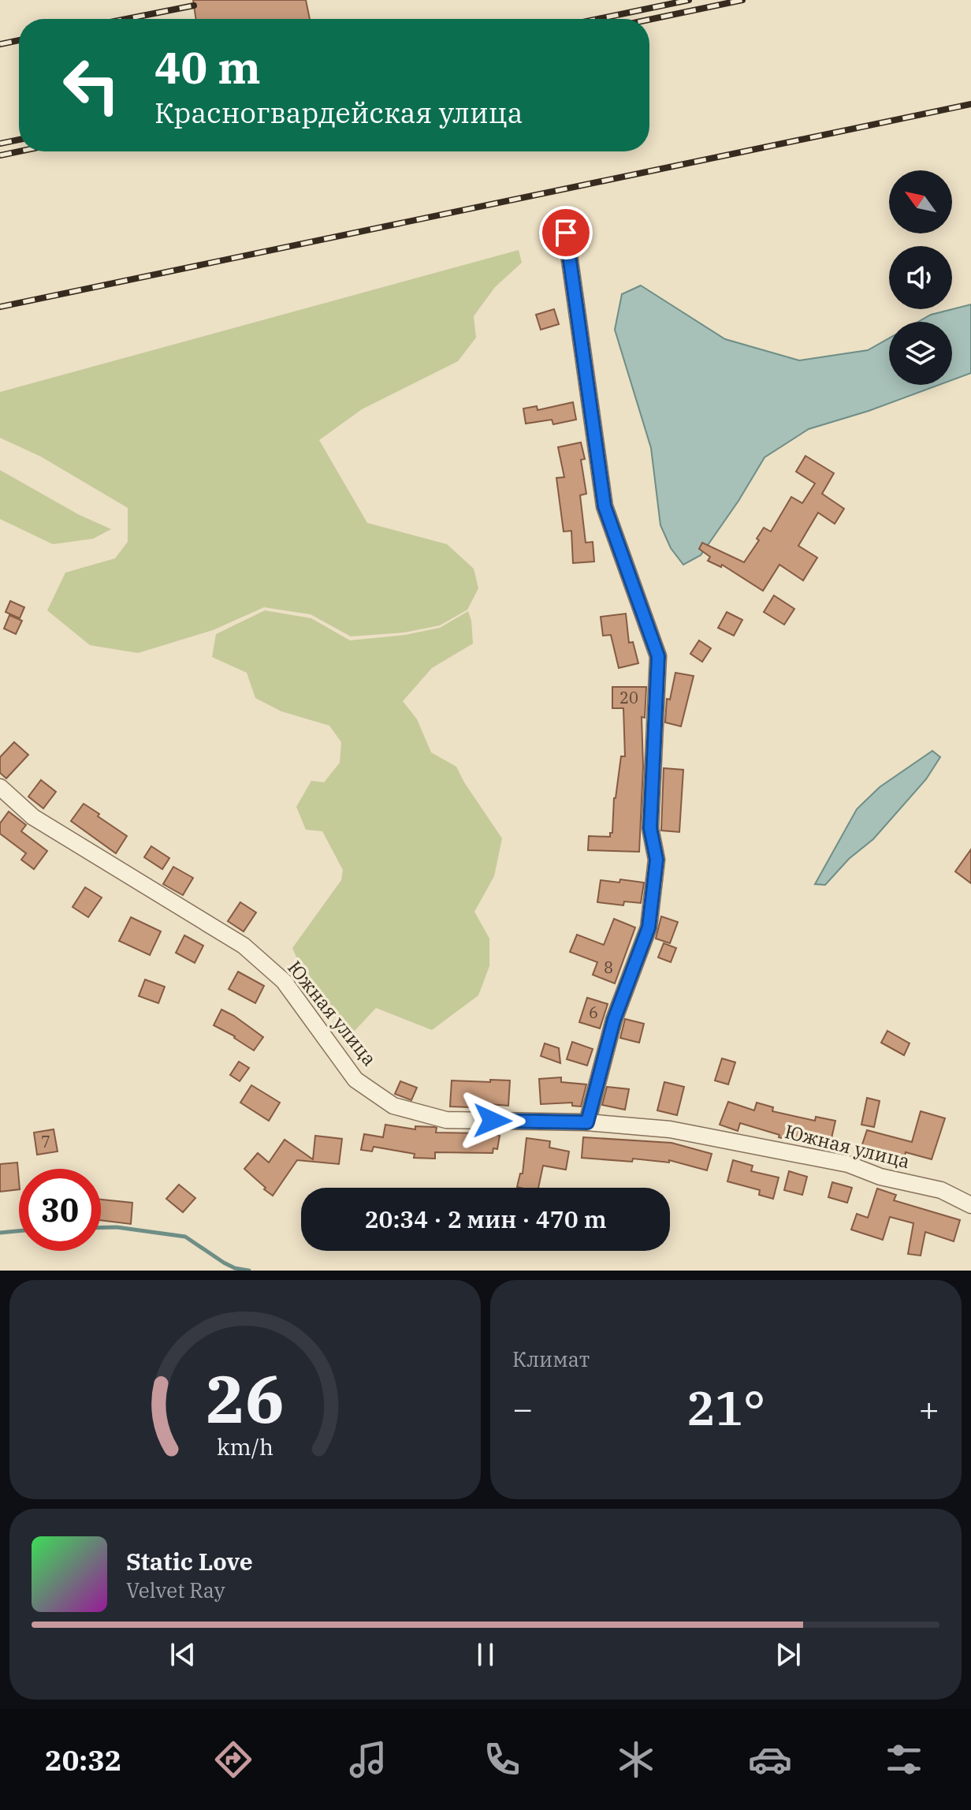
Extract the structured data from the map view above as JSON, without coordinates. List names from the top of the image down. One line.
{"streets":{"street":["Южная улица"]},"house_numbers":["20","8","6","7"],"north":"top left","page":{"turn":["40 m","Красногвардейская улица"],"limit":"30","trip":"20:34 · 2 мин · 470 m","tile":"Климат","heat":["−","21°","+"],"song":["Static Love","Velvet Ray"],"tabs":"20:32","gauge":["26","km/h"]}}
